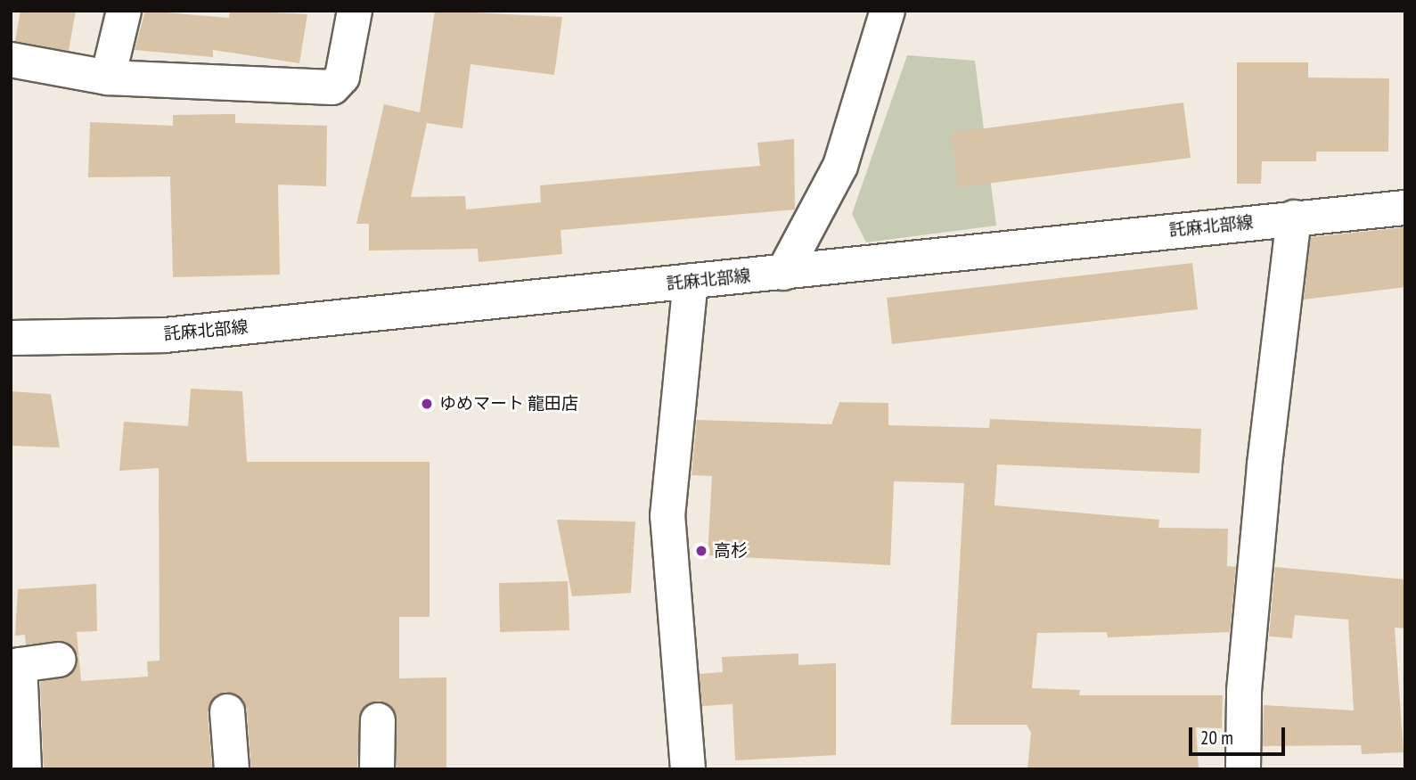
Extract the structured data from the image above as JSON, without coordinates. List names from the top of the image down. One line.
{"streets":{"street":["託麻北部線"]},"places":["ゆめマート 龍田店","高杉"],"scale_bar":"20 m"}
